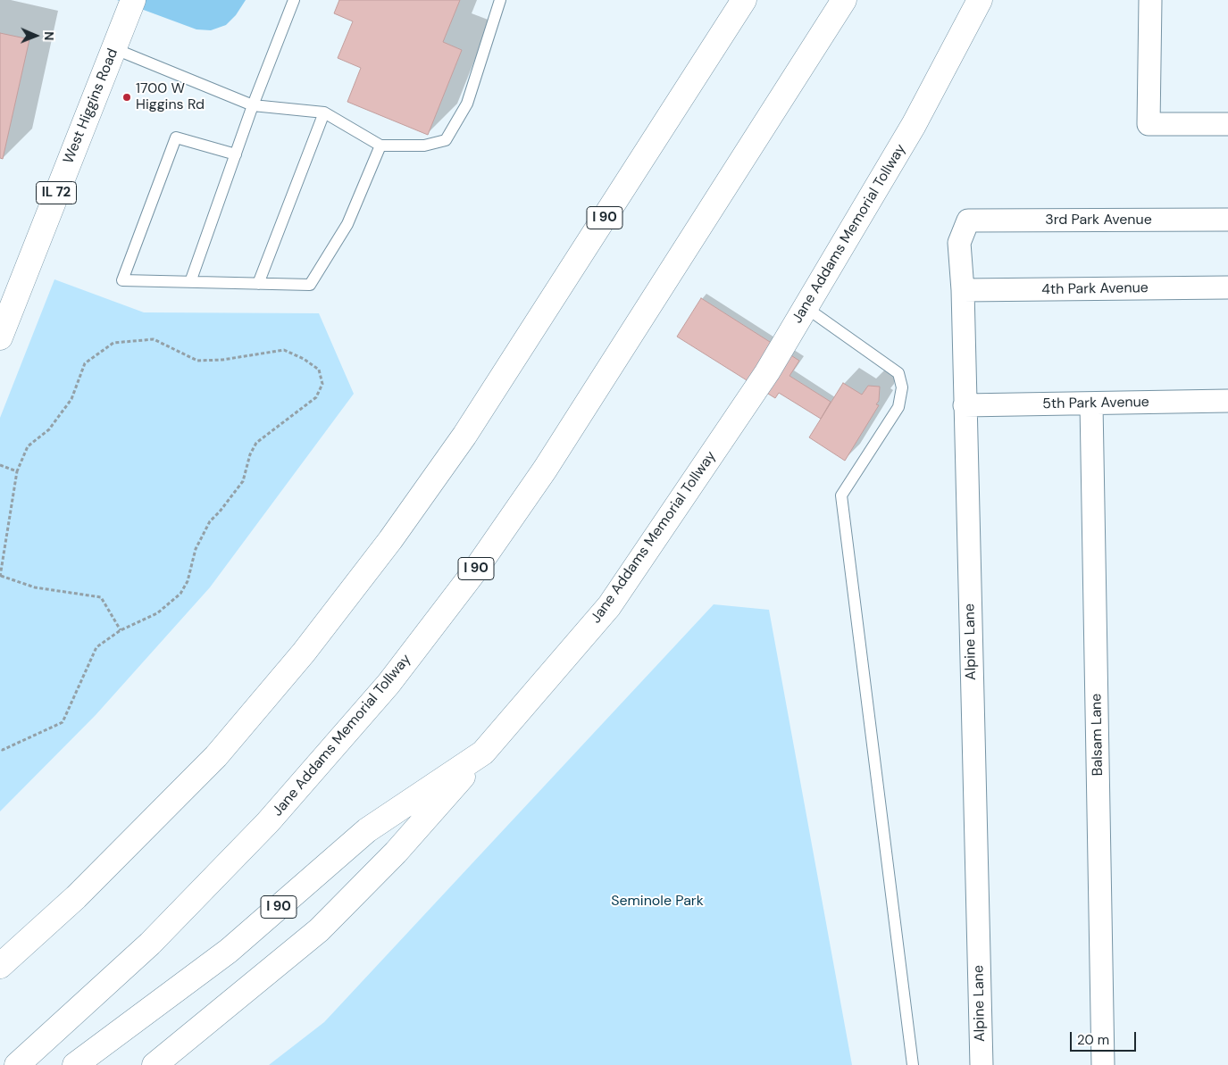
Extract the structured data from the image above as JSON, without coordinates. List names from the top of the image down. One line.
{"streets":{"main road":["West Higgins Road","IL 72","I 90","Jane Addams Memorial Tollway"],"street":["3rd Park Avenue","4th Park Avenue","5th Park Avenue","Alpine Lane","Balsam Lane"]},"crossings":[["3rd Park Avenue","Alpine Lane"],["4th Park Avenue","Alpine Lane"],["5th Park Avenue","Alpine Lane"],["5th Park Avenue","Balsam Lane"]],"parks":["Seminole Park"],"places":["1700 W Higgins Rd"],"scale_bar":"20 m","north":"right"}
